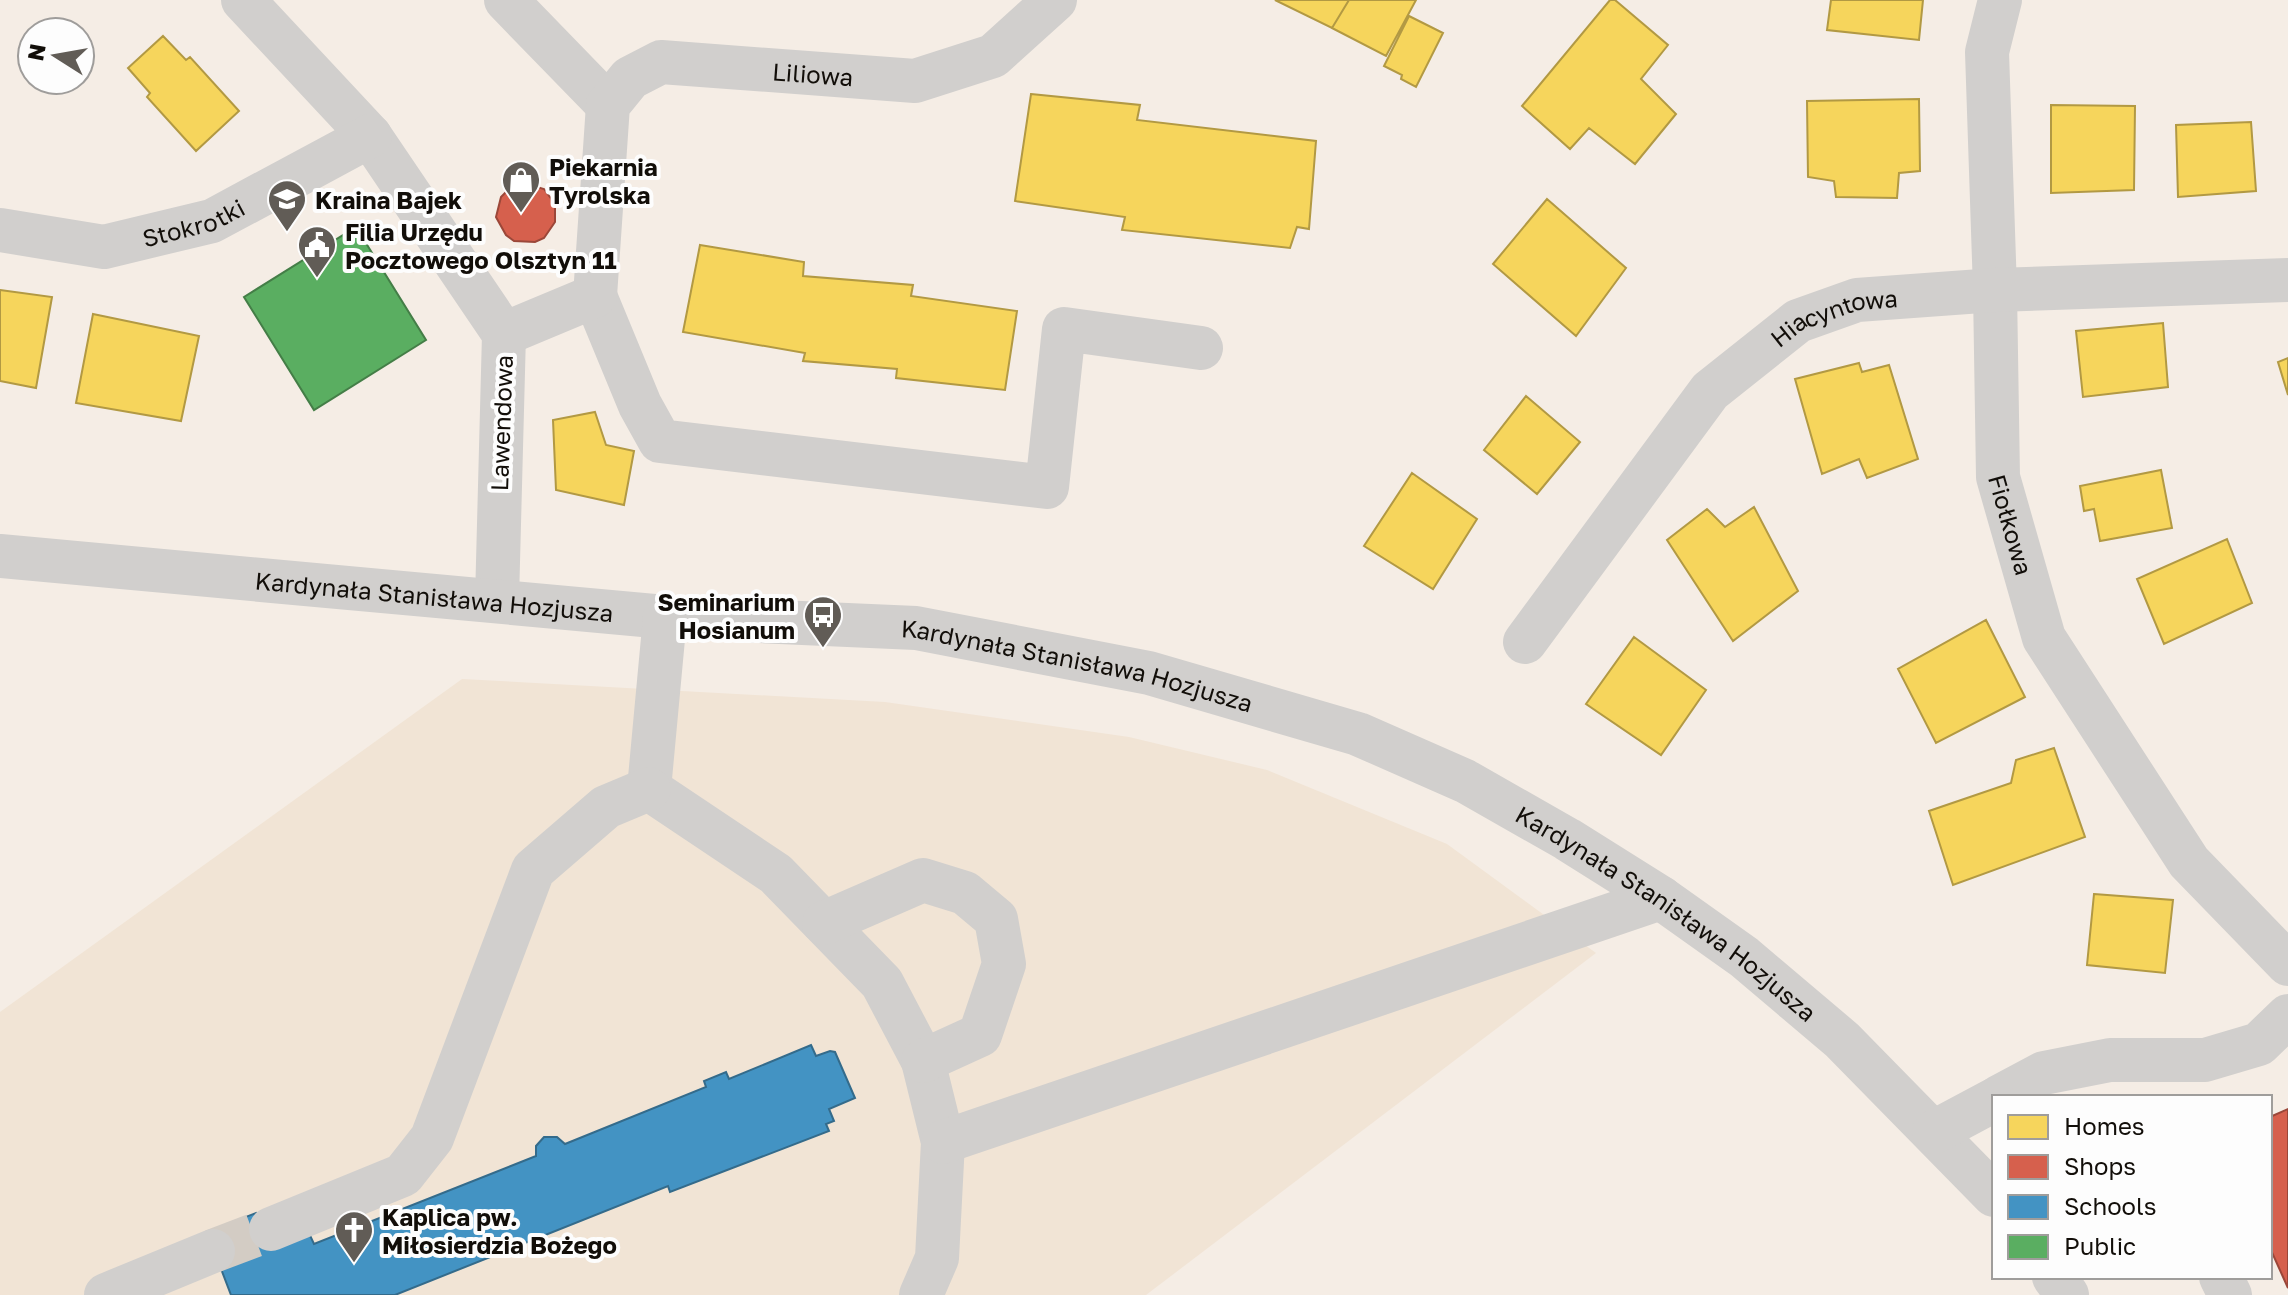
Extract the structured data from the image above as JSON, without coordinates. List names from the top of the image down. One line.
{"streets":{"street":["Liliowa","Stokrotki","Hiacyntowa","Lawendowa","Fiołkowa","Kardynała Stanisława Hozjusza"]},"crossings":[["Stokrotki","Lawendowa"],["Hiacyntowa","Fiołkowa"],["Lawendowa","Kardynała Stanisława Hozjusza"]],"places":{"shop":["Piekarnia Tyrolska"],"school or university":["Kraina Bajek"],"public building":["Filia Urzędu Pocztowego Olsztyn 11"],"bus stop":["Seminarium Hosianum"],"church":["Kaplica pw. Miłosierdzia Bożego"]},"legend":["Homes","Shops","Schools","Public"],"north":"left"}
